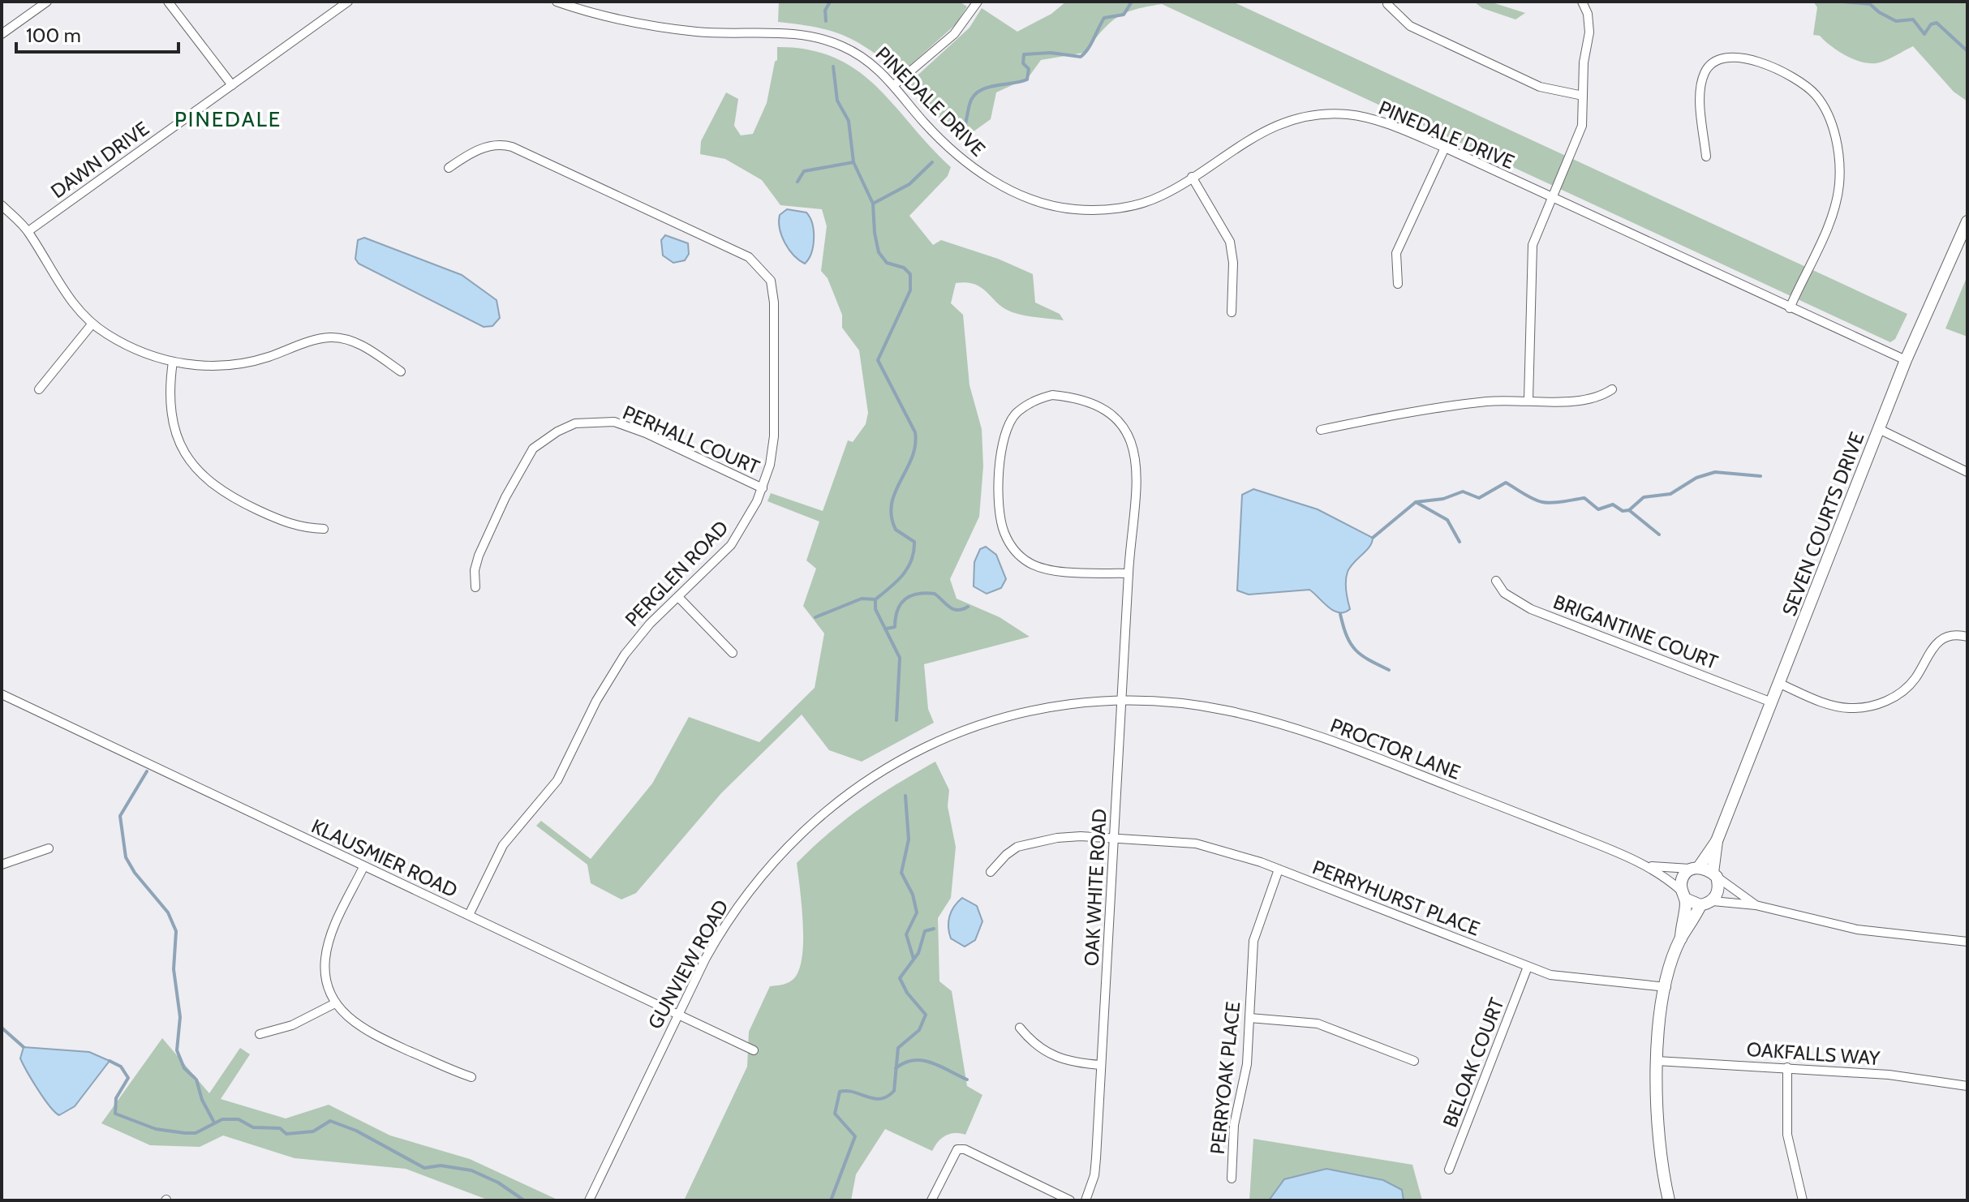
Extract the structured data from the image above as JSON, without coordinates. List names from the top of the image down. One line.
{"streets":{"street":["PINEDALE DRIVE","DAWN DRIVE","PERHALL COURT","SEVEN COURTS DRIVE","PERGLEN ROAD","BRIGANTINE COURT","PROCTOR LANE","KLAUSMIER ROAD","OAK WHITE ROAD","PERRYHURST PLACE","GUNVIEW ROAD","OAKFALLS WAY","BELOAK COURT","PERRYOAK PLACE"]},"crossings":[["PINEDALE DRIVE","SEVEN COURTS DRIVE"],["PERHALL COURT","PERGLEN ROAD"],["SEVEN COURTS DRIVE","BRIGANTINE COURT"],["SEVEN COURTS DRIVE","PROCTOR LANE"],["PERGLEN ROAD","KLAUSMIER ROAD"],["PROCTOR LANE","OAK WHITE ROAD"],["PROCTOR LANE","GUNVIEW ROAD"],["KLAUSMIER ROAD","GUNVIEW ROAD"],["OAK WHITE ROAD","PERRYHURST PLACE"],["OAK WHITE ROAD","GUNVIEW ROAD"],["PERRYHURST PLACE","BELOAK COURT"],["PERRYHURST PLACE","PERRYOAK PLACE"]],"districts":["PINEDALE"],"scale_bar":"100 m"}
